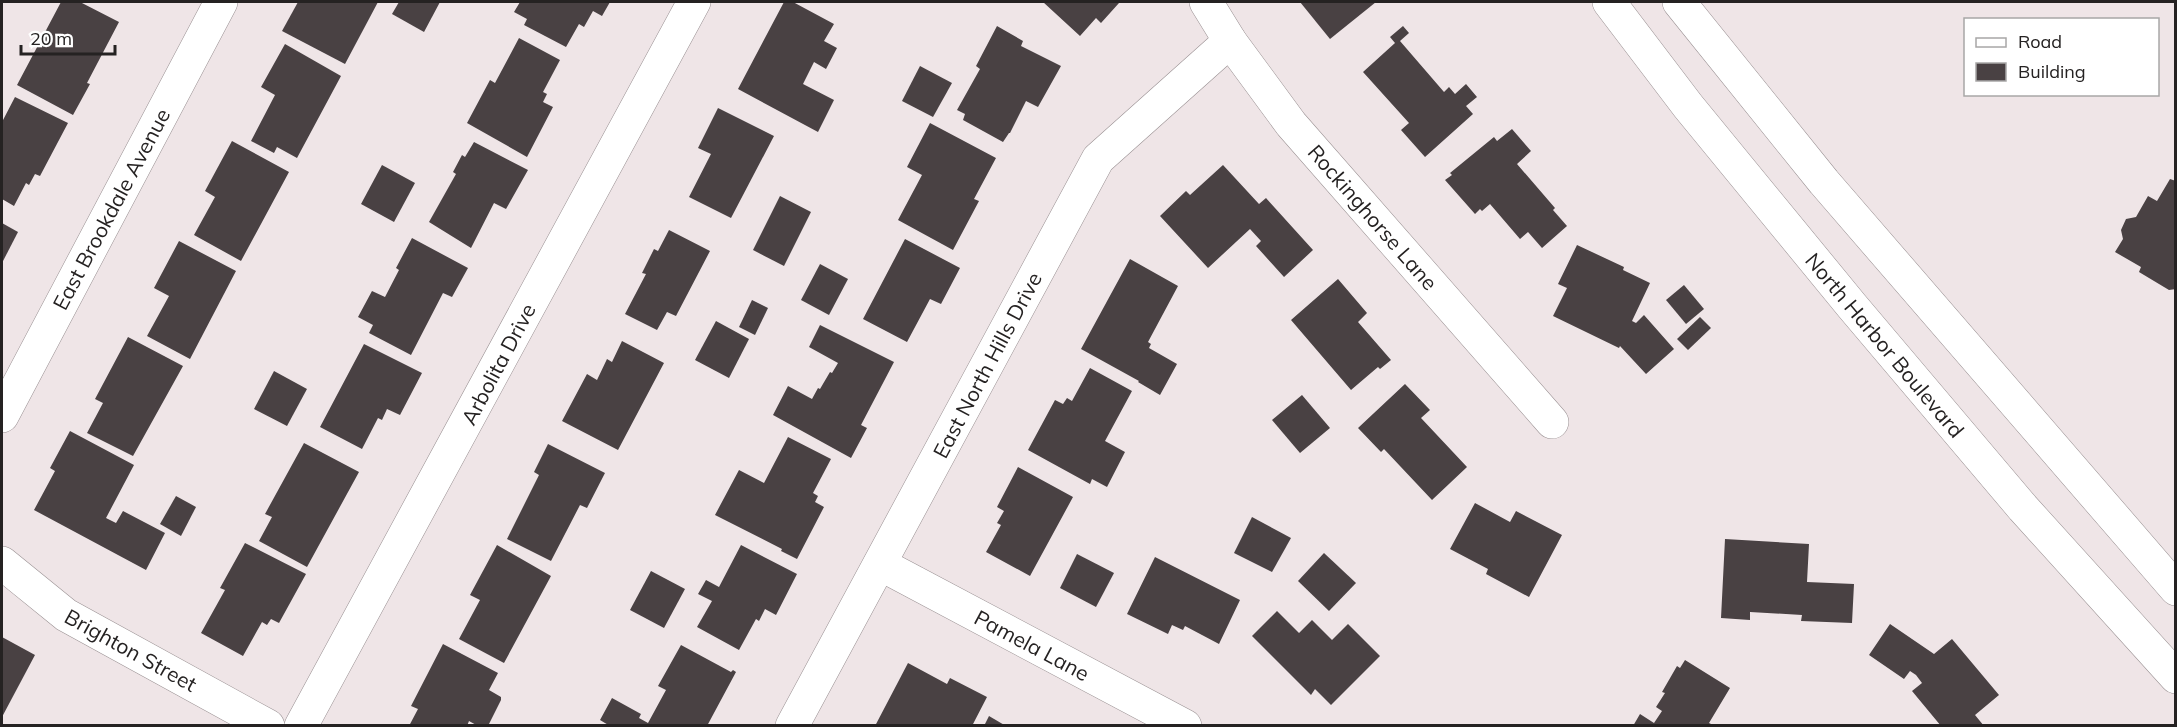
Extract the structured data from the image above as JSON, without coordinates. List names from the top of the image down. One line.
{"streets":{"street":["East Brookdale Avenue","Rockinghorse Lane","North Harbor Boulevard","Arbolita Drive","East North Hills Drive","Pamela Lane","Brighton Street"]},"crossings":[["Rockinghorse Lane","East North Hills Drive"],["East North Hills Drive","Pamela Lane"]],"legend":["Road","Building"],"scale_bar":"20 m"}
